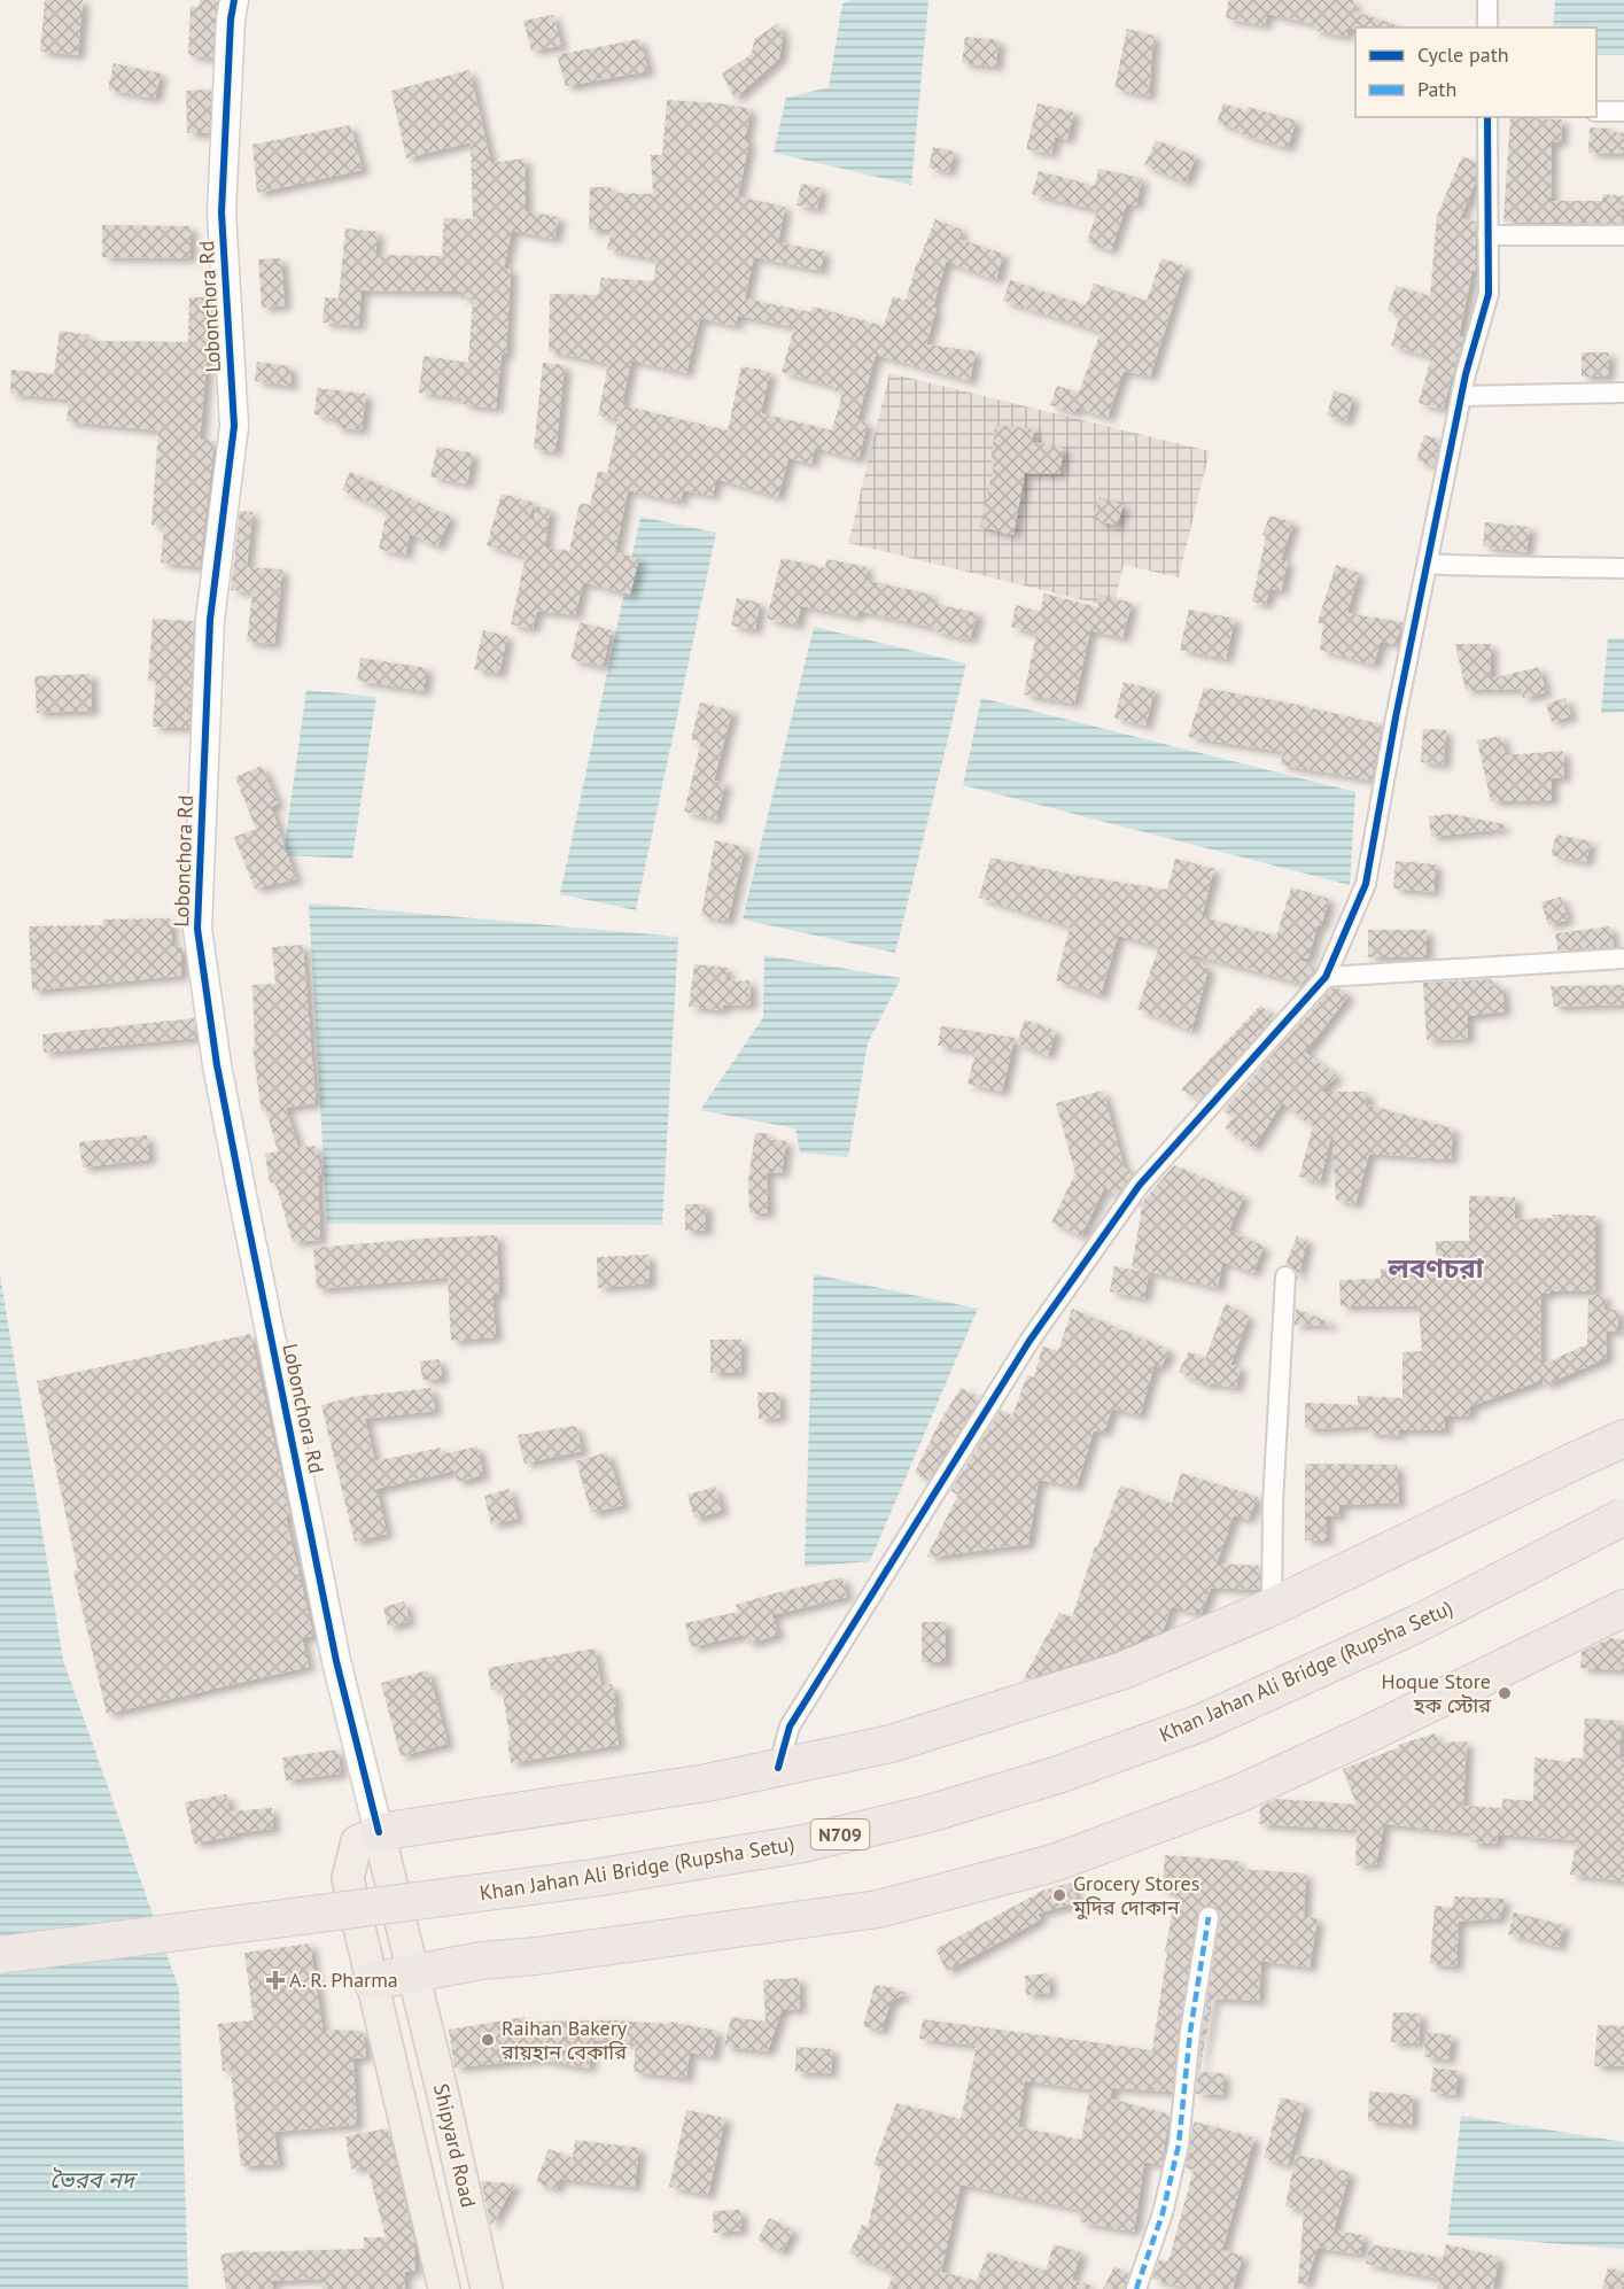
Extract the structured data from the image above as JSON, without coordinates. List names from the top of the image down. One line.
{"streets":{"highway":["Khan Jahan Ali Bridge (Rupsha Setu)","N709"],"main road":["Shipyard Road"],"street":["Lobonchora Rd"]},"crossings":[["Lobonchora Rd","Shipyard Road"]],"districts":["লবণচরা"],"water":["ভৈরব নদ"],"places":{"other":["Hoque Store হক স্টোর","Grocery Stores মুদির দোকান","Raihan Bakery রায়হান বেকারি"],"health":["A. R. Pharma"]},"legend":["Cycle path","Path"]}
